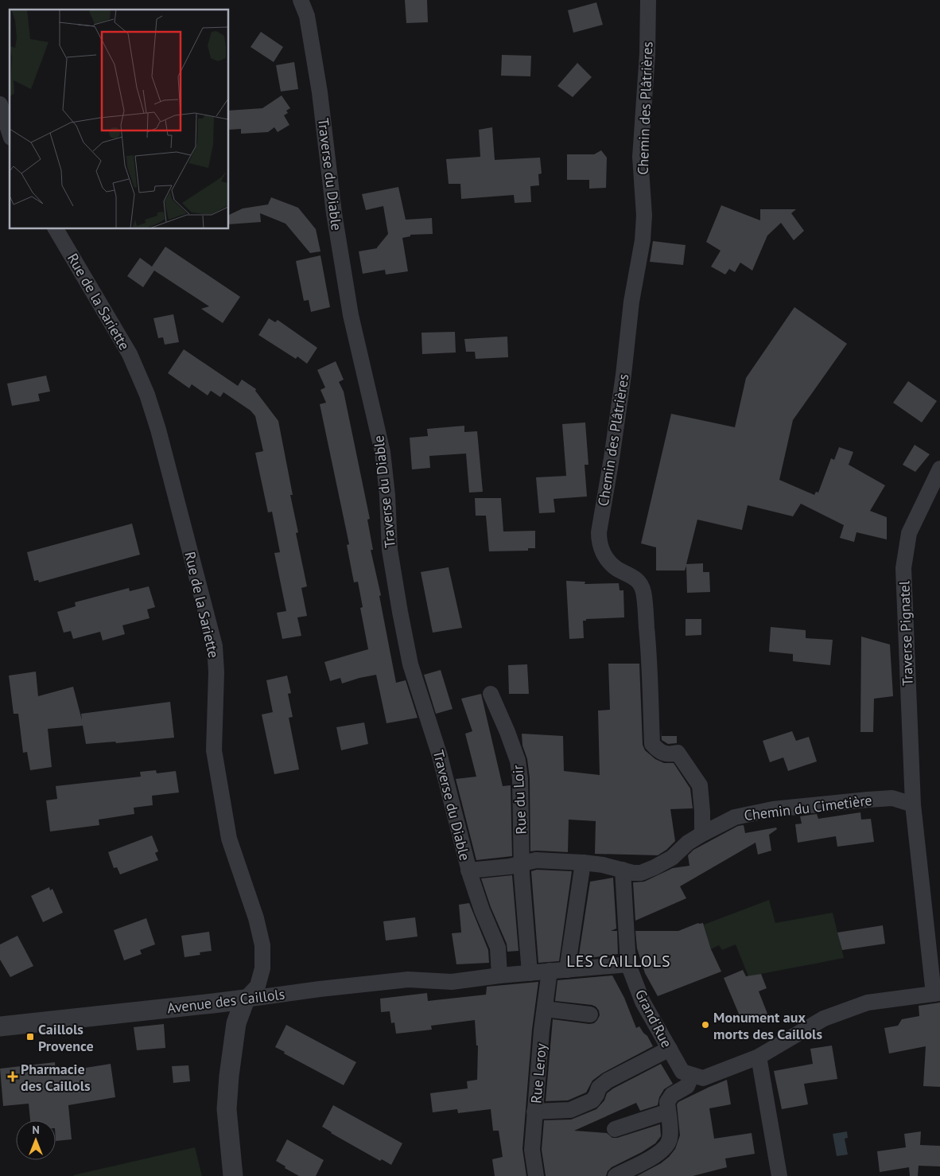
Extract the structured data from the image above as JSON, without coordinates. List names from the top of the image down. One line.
{"streets":{"street":["Chemin des Plâtrières","Traverse du Diable","Rue de la Sariette","Traverse Pignatel","Rue du Loir","Chemin du Cimetière","Avenue des Caillols","Grand'Rue","Rue Leroy"]},"crossings":[["Chemin des Plâtrières","Chemin du Cimetière"],["Traverse du Diable","Chemin du Cimetière"],["Traverse du Diable","Avenue des Caillols"],["Rue de la Sariette","Avenue des Caillols"],["Traverse Pignatel","Chemin du Cimetière"],["Rue du Loir","Chemin du Cimetière"],["Chemin du Cimetière","Grand'Rue"]],"districts":["LES CAILLOLS"],"places":{"other":["Monument aux morts des Caillols"],"transit":["Caillols Provence"],"health":["Pharmacie des Caillols"]},"north":"top"}
